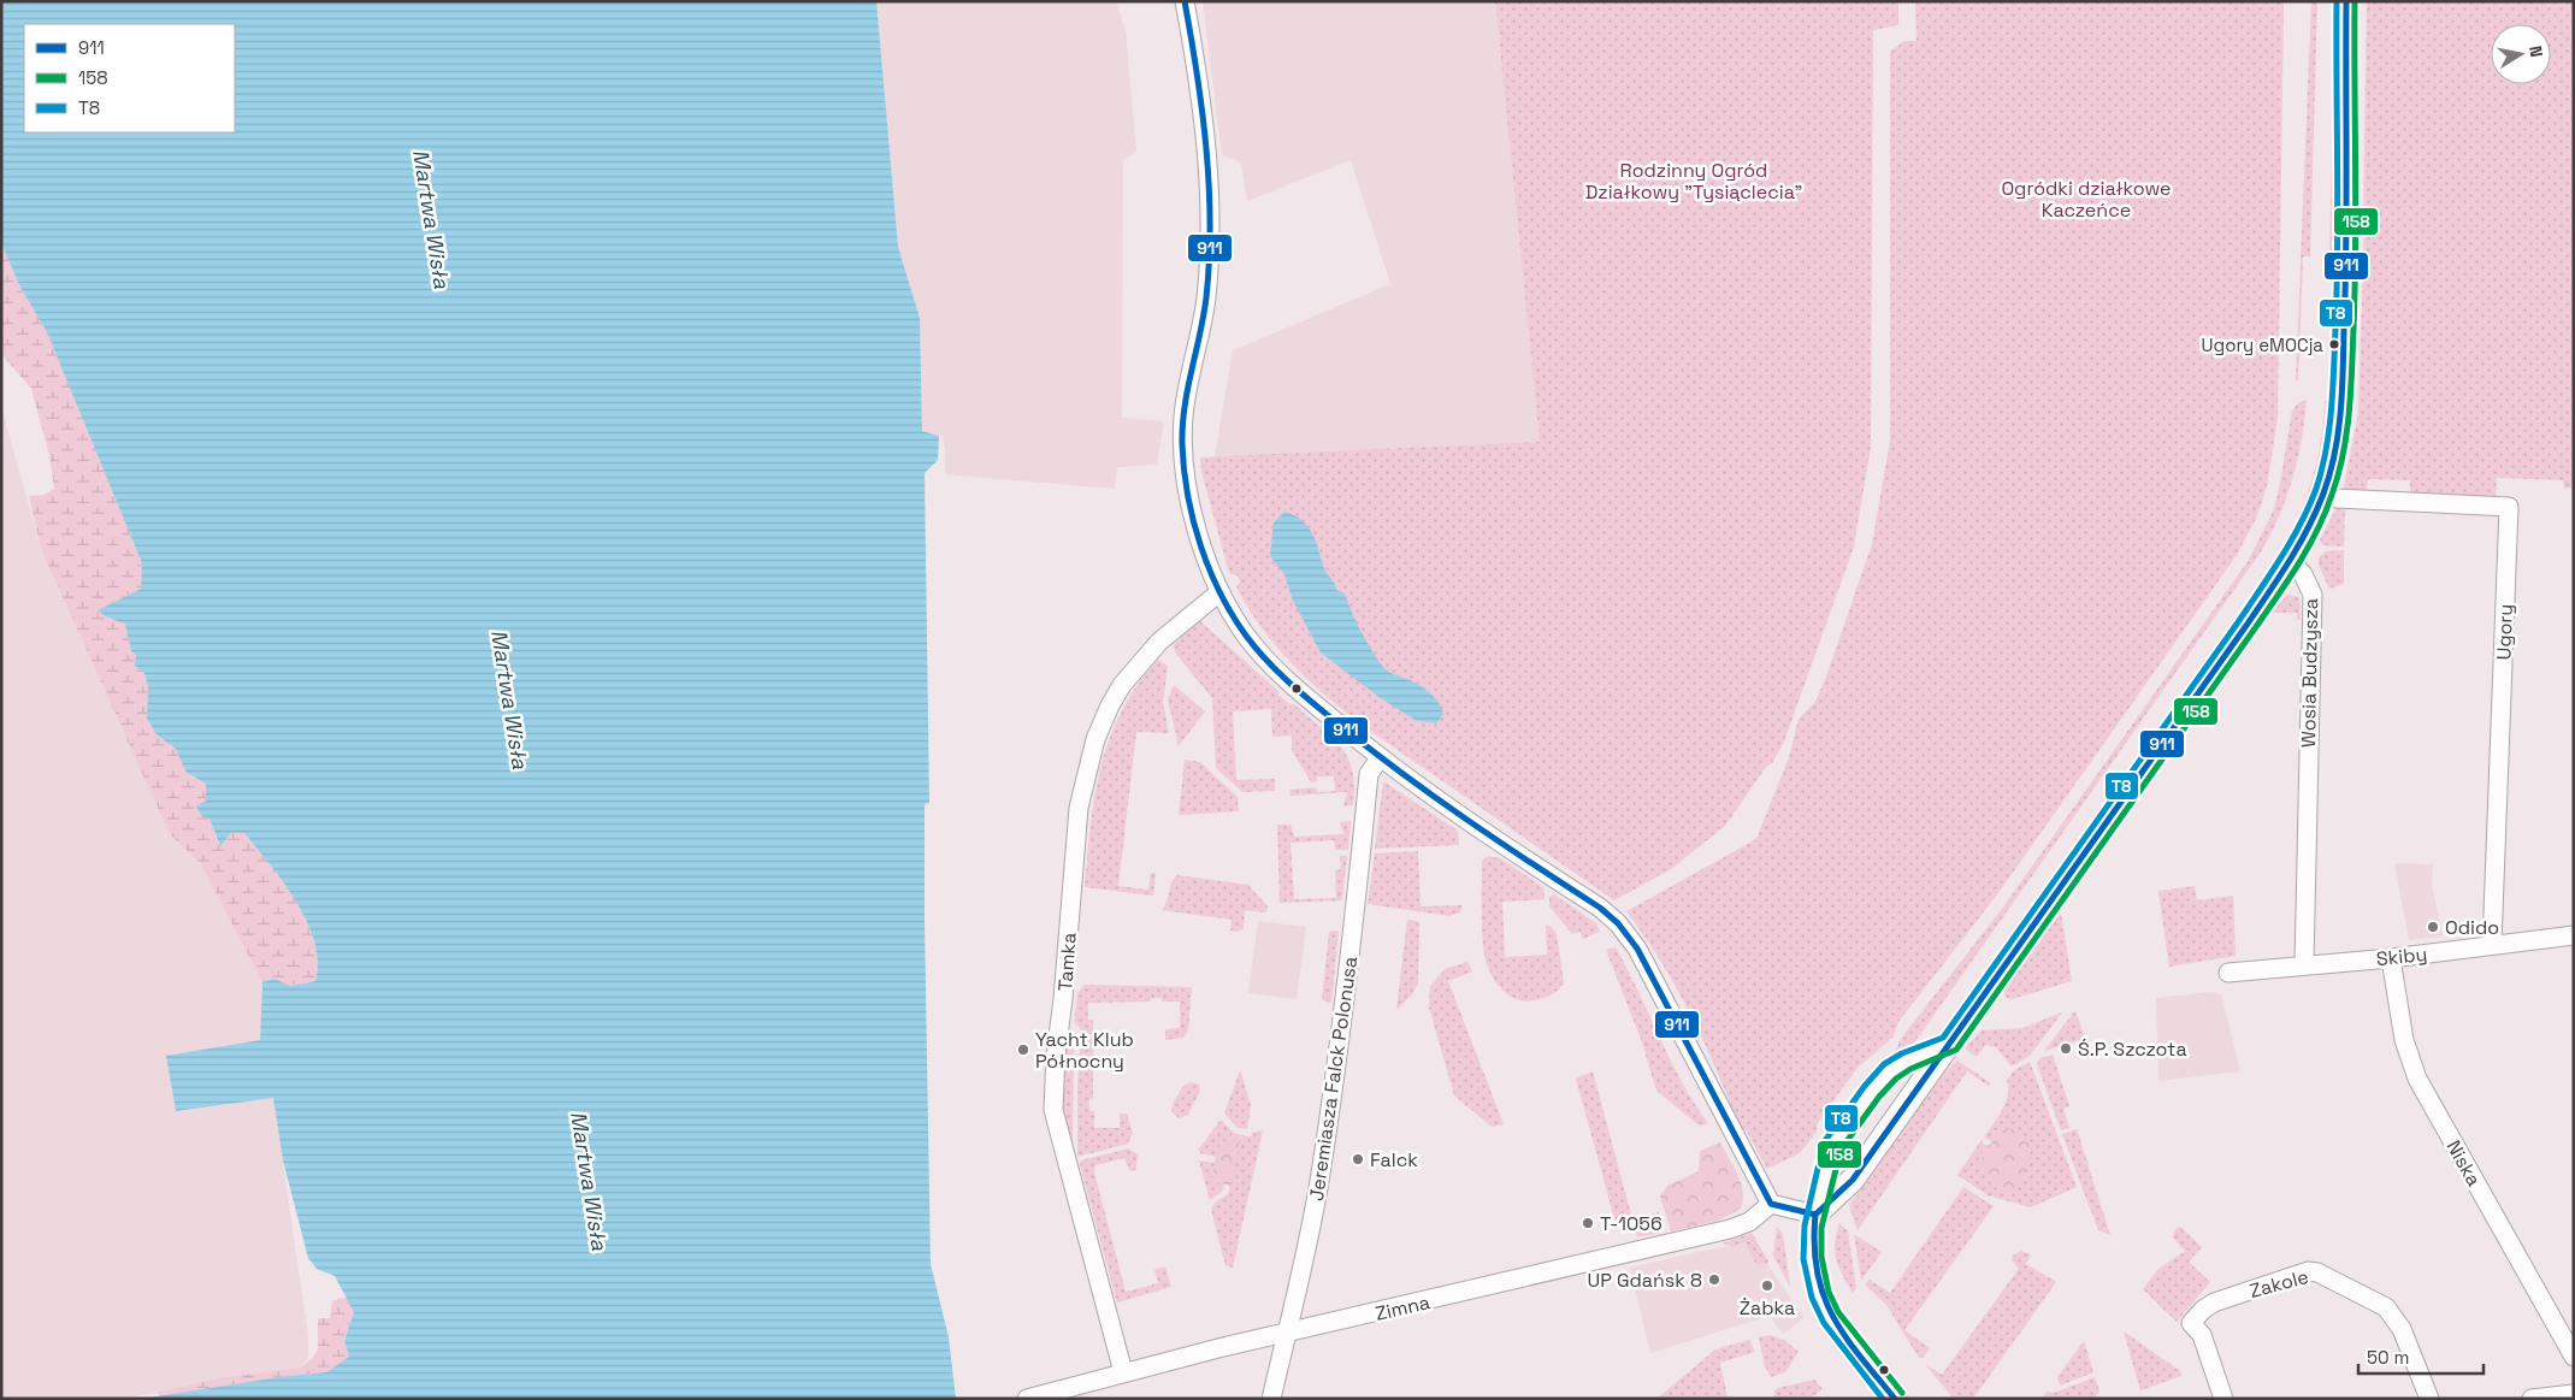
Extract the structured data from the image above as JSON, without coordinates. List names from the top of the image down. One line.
{"streets":{"street":["Ugory","Wosia Budzysza","Skiby","Tamka","Jeremiasza Falck Polonusa","Niska","Zakole","Zimna"]},"crossings":[["Ugory","Skiby"],["Wosia Budzysza","Skiby"],["Skiby","Niska"],["Tamka","Zimna"],["Jeremiasza Falck Polonusa","Zimna"]],"water":["Martwa Wisła"],"parks":["Rodzinny Ogród Działkowy \"Tysiąclecia\"","Ogródki działkowe Kaczeńce"],"places":["Ugory eMOCja","Odido","Ś.P. Szczota","Yacht Klub Północny","Falck","T-1056","UP Gdańsk 8","Żabka"],"lines":["transit line 911","transit line 158","transit line T8"],"legend":["911","158","T8"],"scale_bar":"50 m","north":"right"}
